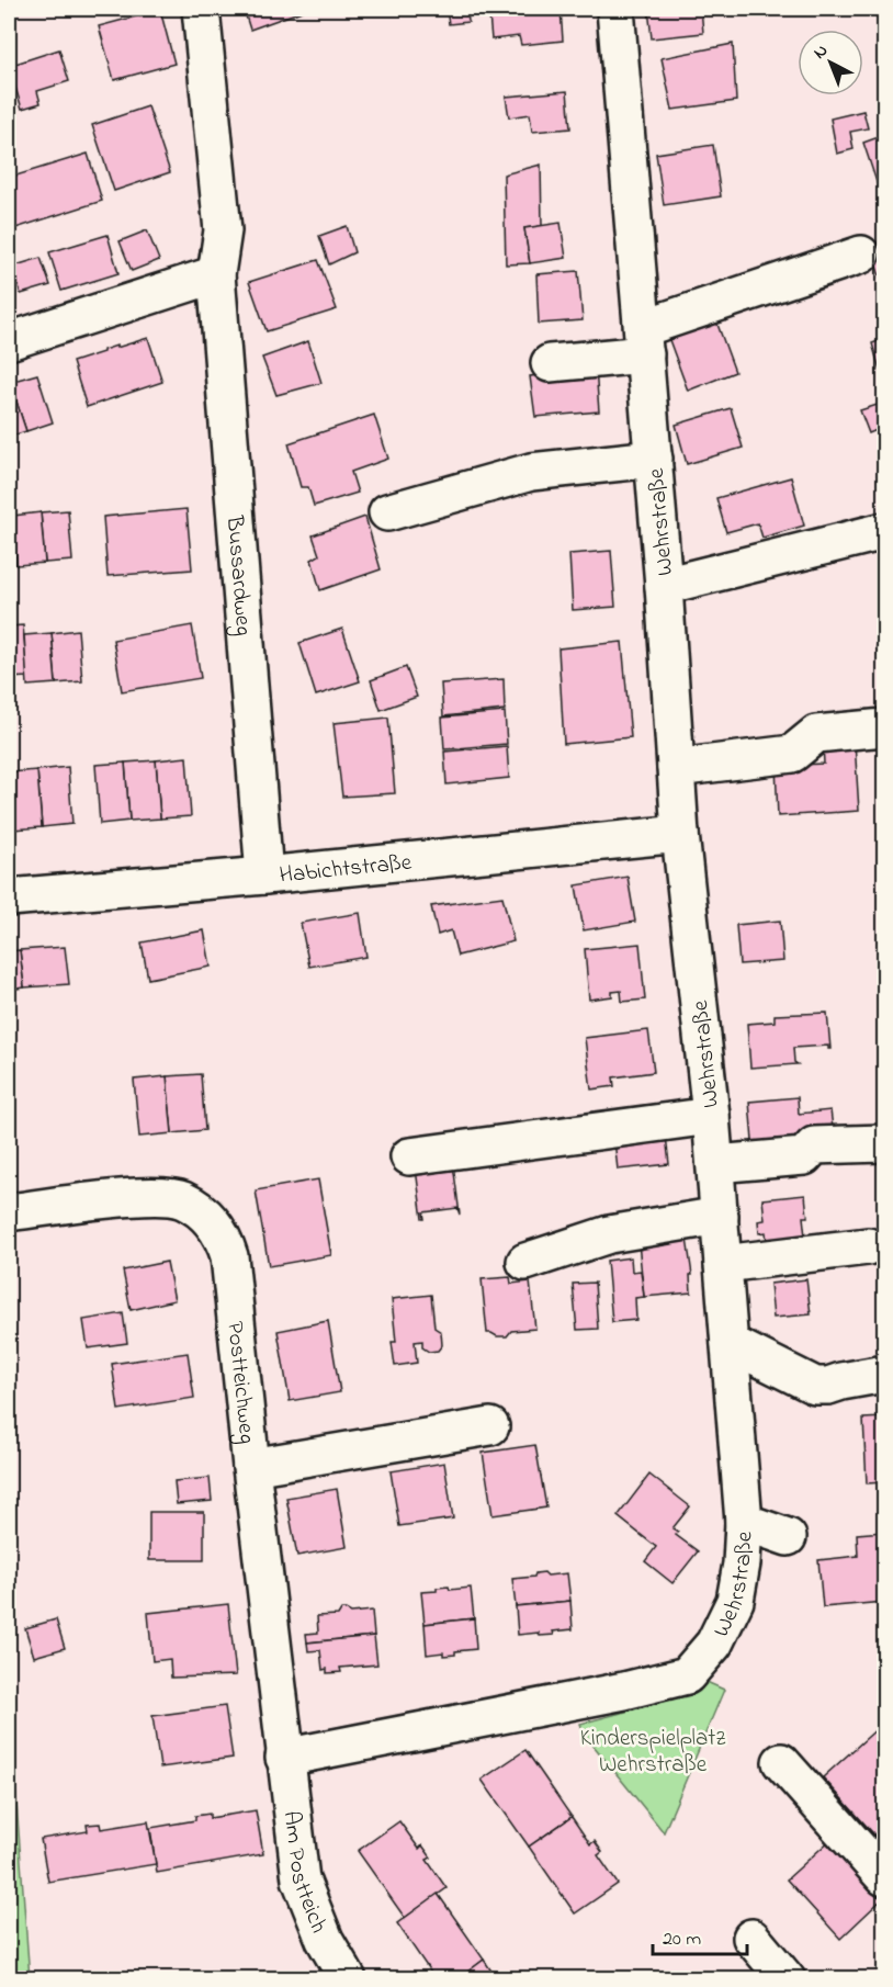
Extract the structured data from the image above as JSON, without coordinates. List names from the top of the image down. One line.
{"streets":{"street":["Wehrstraße","Bussardweg","Habichtstraße","Postteichweg","Am Postteich"]},"crossings":[["Wehrstraße","Habichtstraße"],["Wehrstraße","Postteichweg"],["Wehrstraße","Am Postteich"],["Bussardweg","Habichtstraße"],["Postteichweg","Am Postteich"]],"parks":["Kinderspielplatz Wehrstraße"],"scale_bar":"20 m","north":"top left"}
